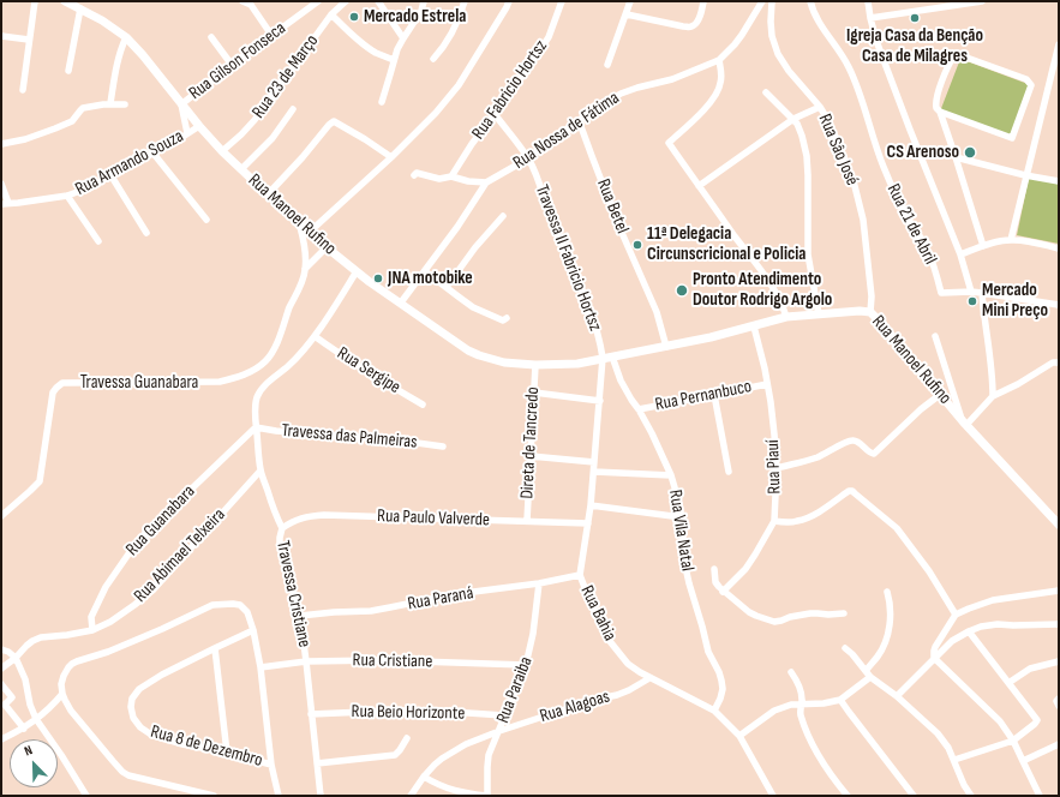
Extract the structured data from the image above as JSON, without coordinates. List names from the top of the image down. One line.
{"streets":{"main road":["Rua Manoel Rufino"],"street":["Rua Gilson Fonseca","Rua 23 de Março","Rua Fabricio Hortsz","Rua Nossa de Fátima","Rua Sâo José","Rua Armando Souza","Rua Betel","Rua 21 de Abril","Travessa II Fabricio Hortsz","Rua Sergipe","Travessa Guanabara","Rua Pernanbuco","Travessa das Palmeiras","Direta de Tancredo","Rua Piauí","Rua Paulo Valverde","Rua Guanabara","Rua Vila Natal","Rua Abimael Telxeira","Travessa Cristiane","Rua Paraná","Rua Bahia","Rua Cristiane","Rua Paraiba","Rua Alagoas","Rua Beio Horizonte","Rua 8 de Dezembro"]},"crossings":[["Rua Gilson Fonseca","Rua Manoel Rufino"],["Rua 23 de Março","Rua Manoel Rufino"],["Rua Fabricio Hortsz","Travessa II Fabricio Hortsz"],["Rua Nossa de Fátima","Rua Betel"],["Rua Nossa de Fátima","Rua Manoel Rufino"],["Rua Nossa de Fátima","Travessa II Fabricio Hortsz"],["Rua Sâo José","Rua Manoel Rufino"],["Rua Armando Souza","Rua Manoel Rufino"],["Rua Betel","Rua Manoel Rufino"],["Rua Manoel Rufino","Travessa II Fabricio Hortsz"],["Rua Manoel Rufino","Travessa Guanabara"],["Rua Manoel Rufino","Direta de Tancredo"],["Rua Manoel Rufino","Rua Piauí"],["Rua Manoel Rufino","Rua Vila Natal"],["Rua Manoel Rufino","Rua Bahia"],["Travessa II Fabricio Hortsz","Rua Bahia"],["Rua Pernanbuco","Rua Piauí"],["Rua Pernanbuco","Rua Vila Natal"],["Travessa das Palmeiras","Rua Guanabara"],["Direta de Tancredo","Rua Paulo Valverde"],["Rua Paulo Valverde","Travessa Cristiane"],["Rua Paulo Valverde","Rua Bahia"],["Rua Guanabara","Rua Abimael Telxeira"],["Rua Vila Natal","Rua Bahia"],["Travessa Cristiane","Rua Paraná"],["Travessa Cristiane","Rua Cristiane"],["Travessa Cristiane","Rua Beio Horizonte"],["Rua Paraná","Rua Bahia"],["Rua Paraná","Rua Paraiba"],["Rua Bahia","Rua Alagoas"],["Rua Cristiane","Rua Paraiba"],["Rua Paraiba","Rua Alagoas"],["Rua Paraiba","Rua Beio Horizonte"]],"places":["Mercado Estrela","Igreja Casa da Benção Casa de Milagres","CS Arenoso","11ª Delegacia Circunscricional e Policia","JNA motobike","Pronto Atendimento Doutor Rodrigo Argolo","Mercado Mini Preço"],"north":"top left"}
